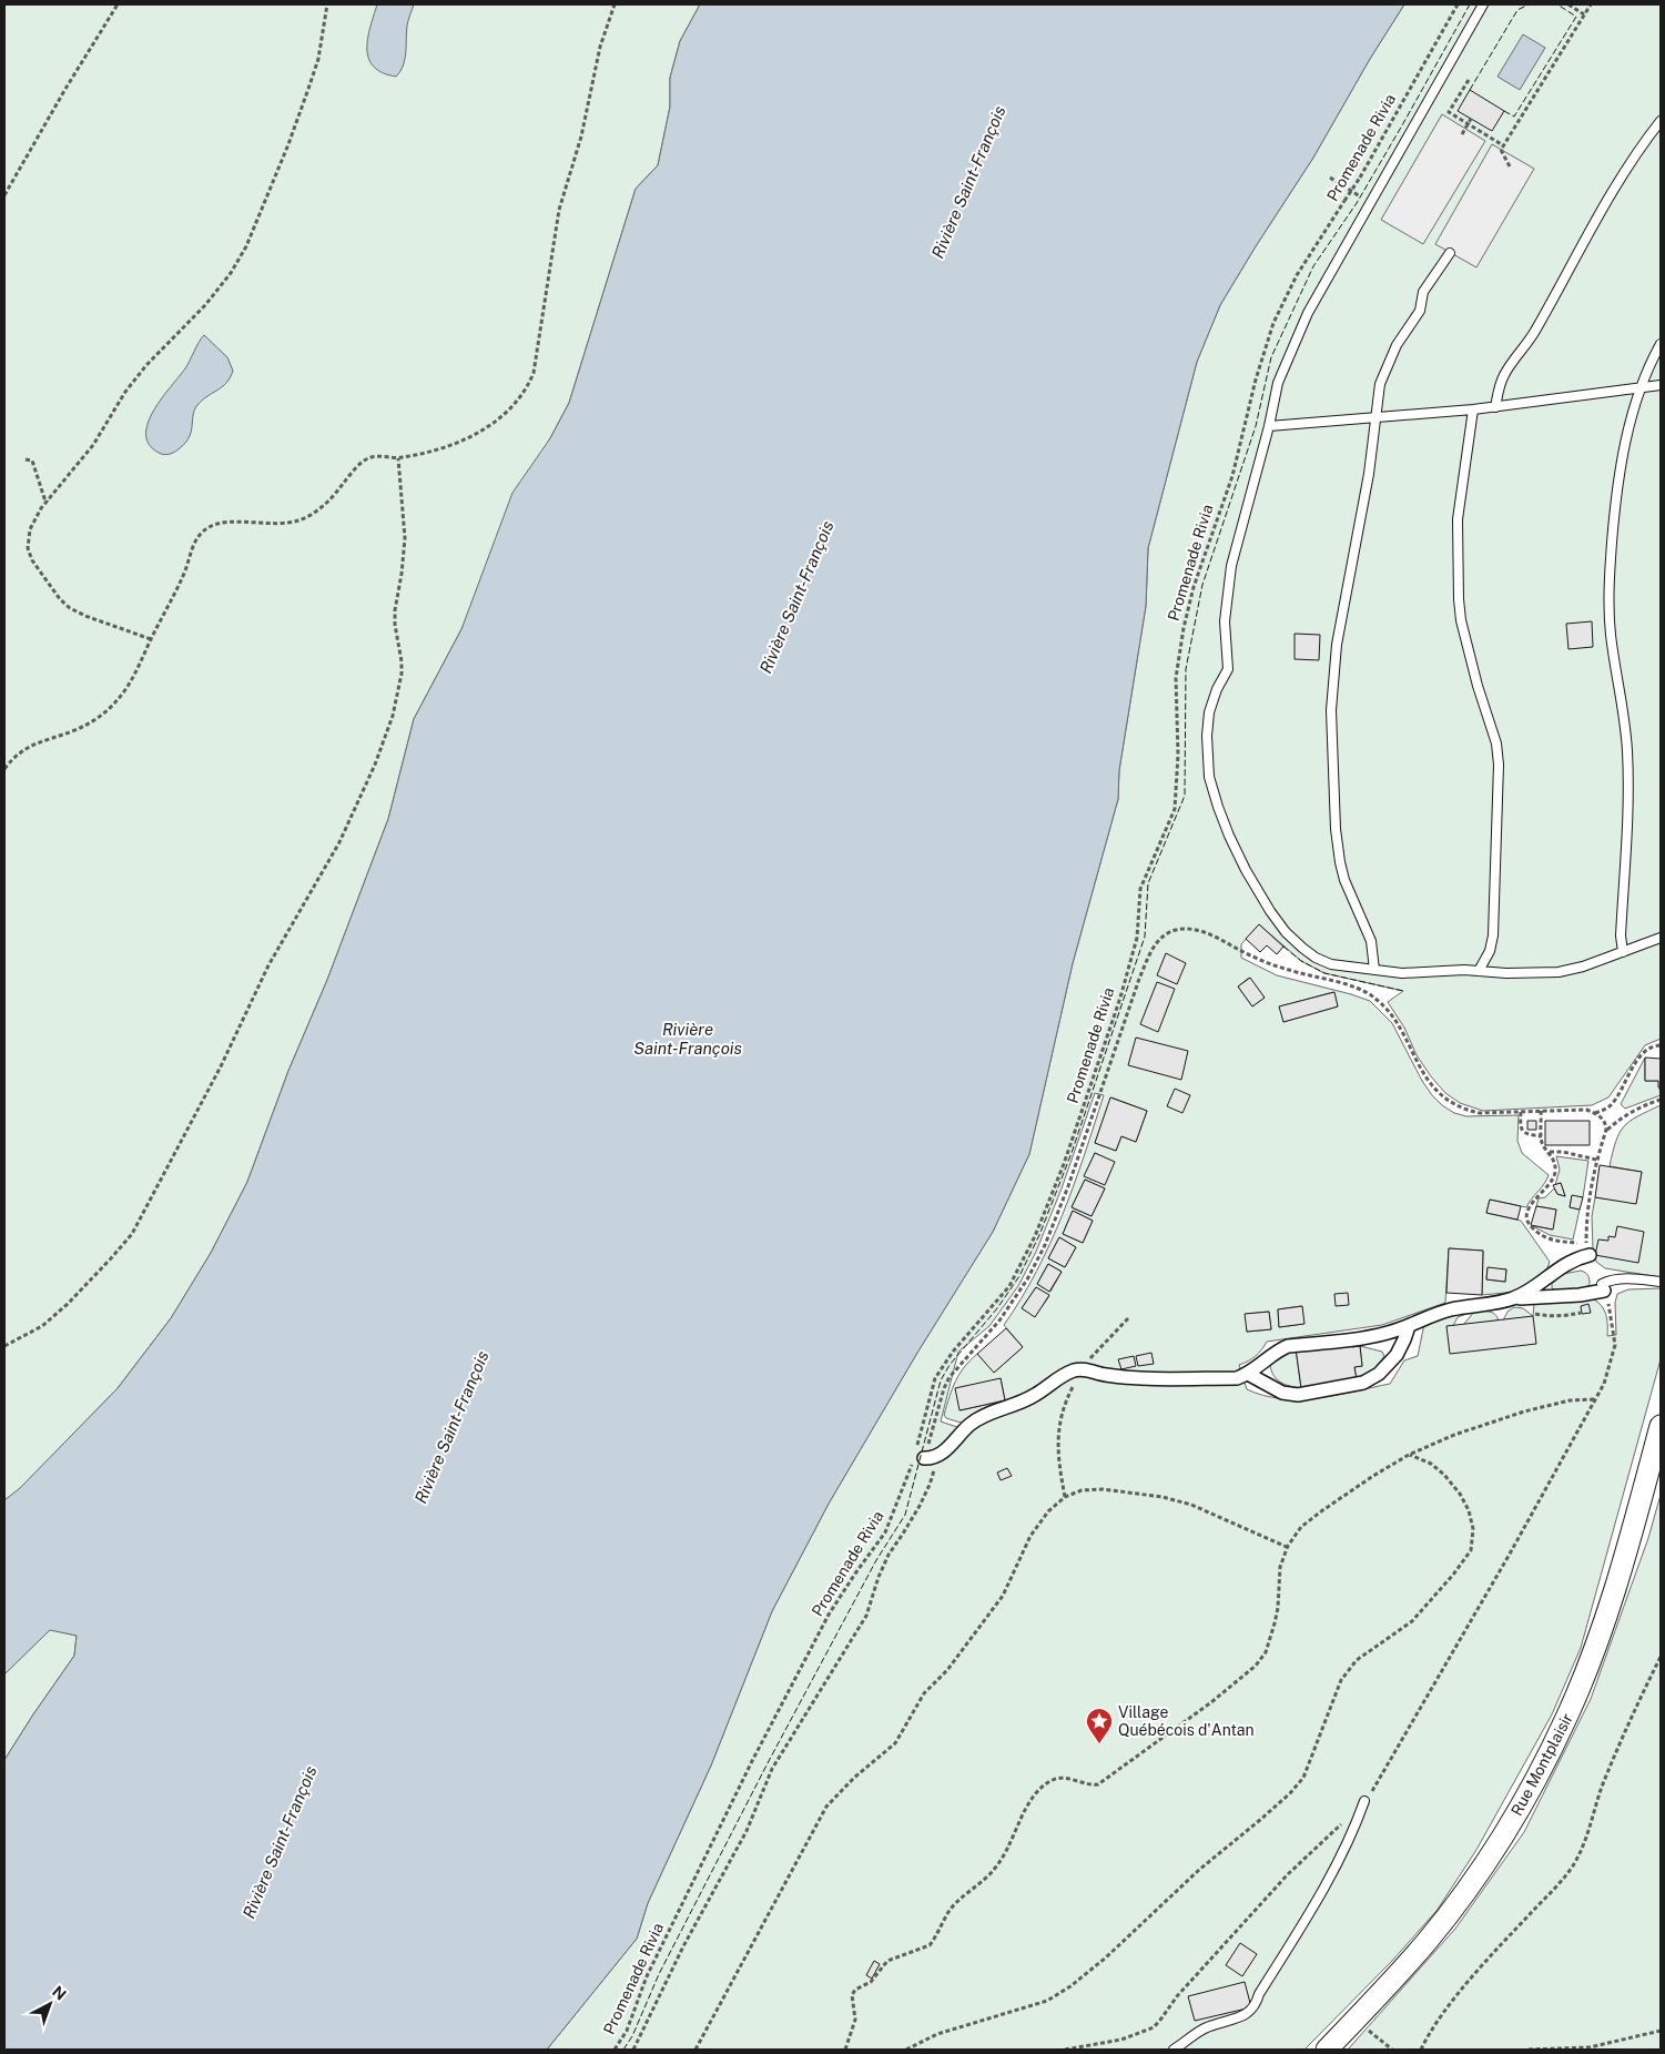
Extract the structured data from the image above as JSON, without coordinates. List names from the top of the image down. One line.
{"streets":{"street":["Rue Montplaisir"],"path":["Promenade Rivia"]},"water":["Rivière Saint-François"],"places":{"place":["Village Québécois d'Antan"]},"north":"top right"}
